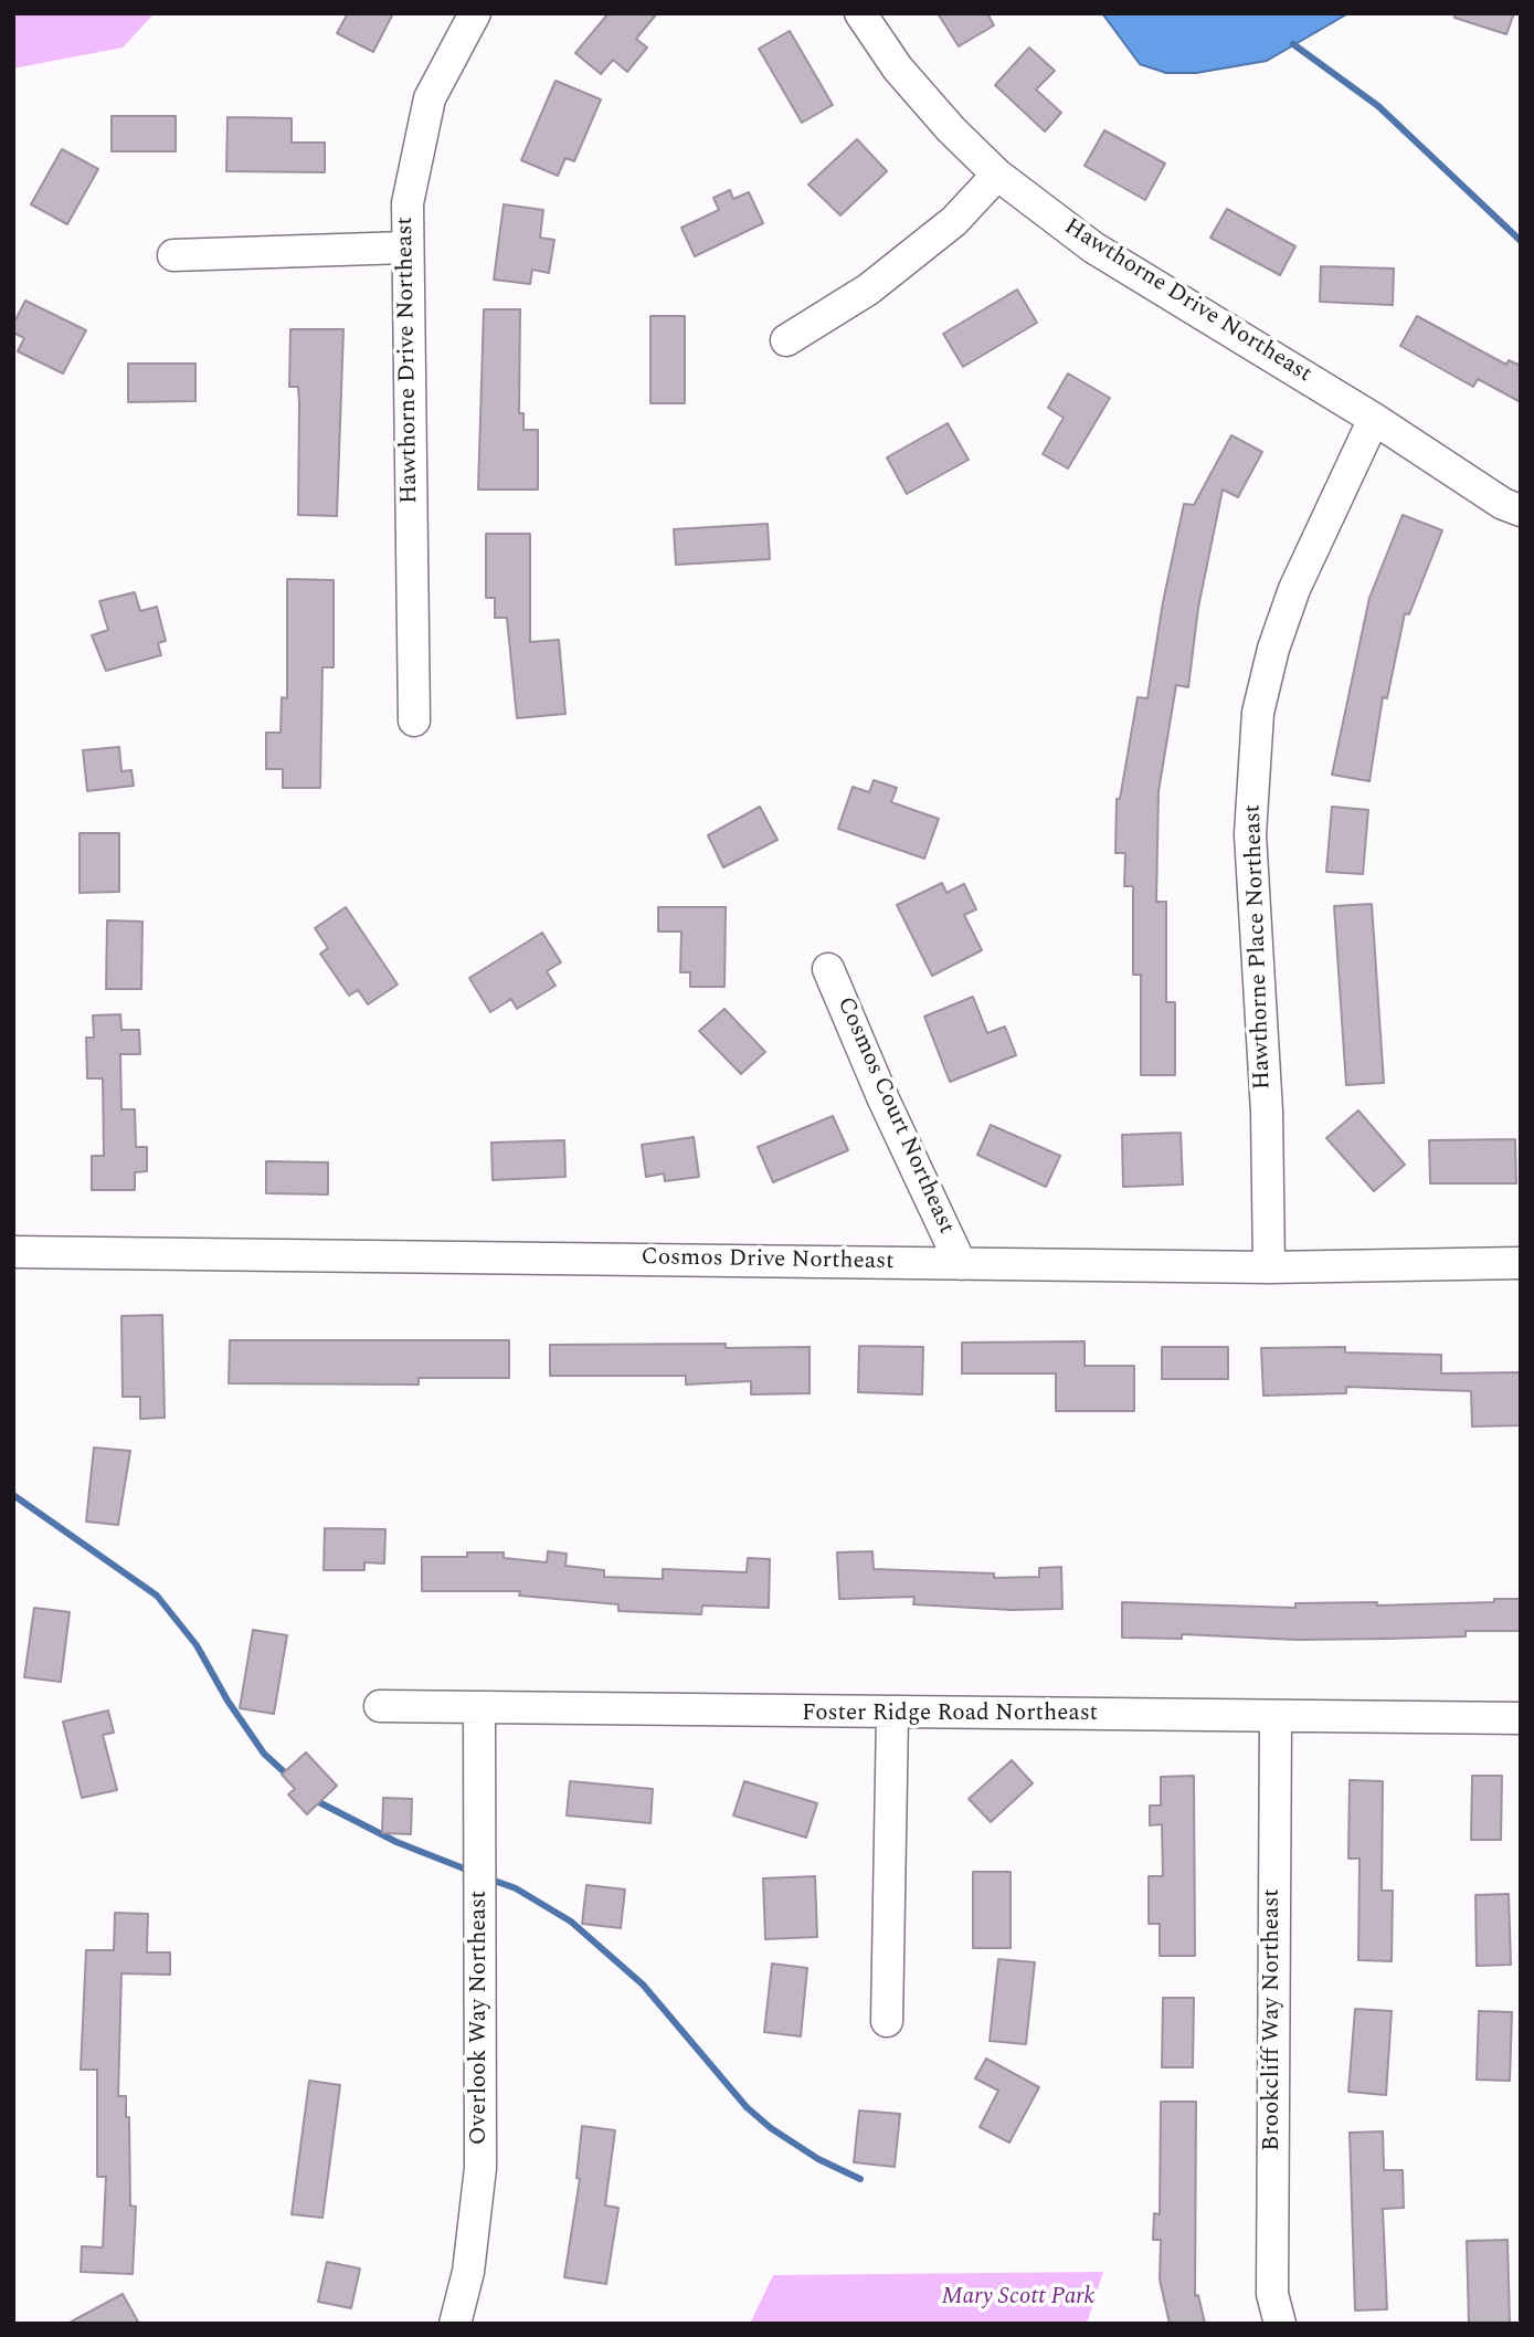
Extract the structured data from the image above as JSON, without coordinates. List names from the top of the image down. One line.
{"streets":{"street":["Hawthorne Drive Northeast","Hawthorne Place Northeast","Cosmos Court Northeast","Cosmos Drive Northeast","Foster Ridge Road Northeast","Overlook Way Northeast","Brookcliff Way Northeast"]},"crossings":[["Hawthorne Drive Northeast","Hawthorne Place Northeast"],["Hawthorne Place Northeast","Cosmos Drive Northeast"],["Cosmos Court Northeast","Cosmos Drive Northeast"],["Foster Ridge Road Northeast","Overlook Way Northeast"],["Foster Ridge Road Northeast","Brookcliff Way Northeast"]],"parks":["Mary Scott Park"]}
